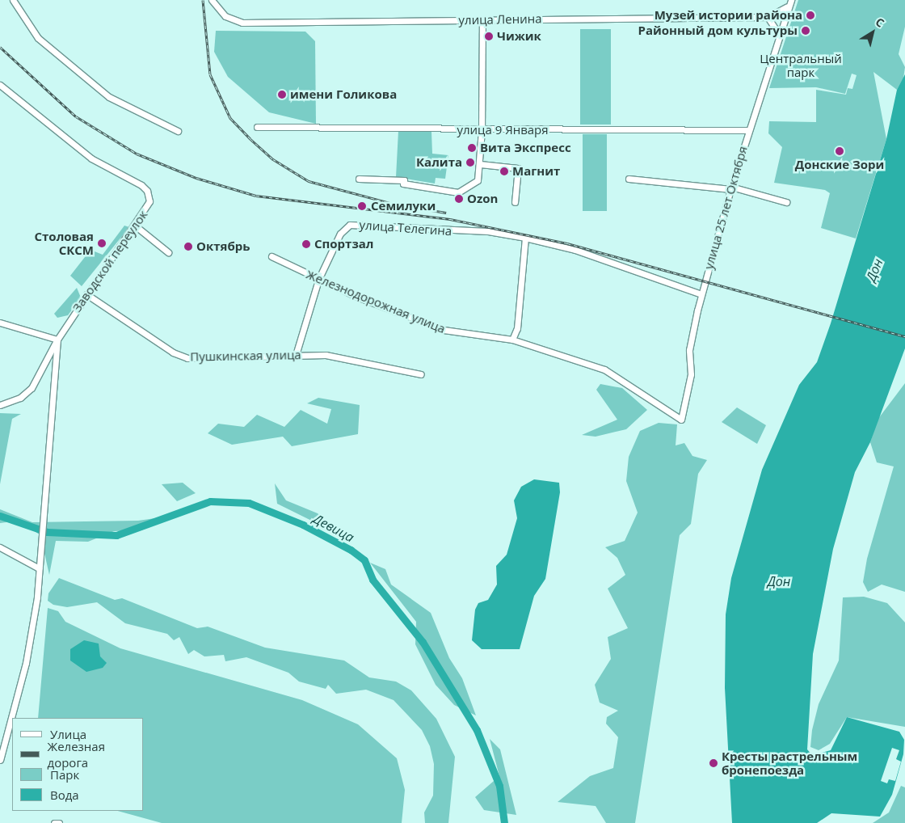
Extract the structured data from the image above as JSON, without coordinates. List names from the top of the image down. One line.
{"streets":{"street":["улица Ленина","улица 9 Января","улица 25 лет Октября","улица Телегина","Заводской переулок","Железнодорожная улица","Пушкинская улица"]},"crossings":[["улица Ленина","улица 25 лет Октября"],["улица 9 Января","улица 25 лет Октября"],["улица 25 лет Октября","улица Телегина"],["улица 25 лет Октября","Железнодорожная улица"],["улица Телегина","Железнодорожная улица"],["улица Телегина","Пушкинская улица"],["Заводской переулок","Пушкинская улица"]],"water":["Дон","Девица"],"parks":["Центральный парк"],"places":["Музей истории района","Районный дом культуры","Чижик","имени Голикова","Вита Экспресс","Донские Зори","Калита","Магнит","Ozon","Семилуки","Столовая СКСМ","Спортзал","Октябрь","Кресты растрельным бронепоезда"],"legend":["Улица","Железная дорога","Парк","Вода"],"north":"top right"}
